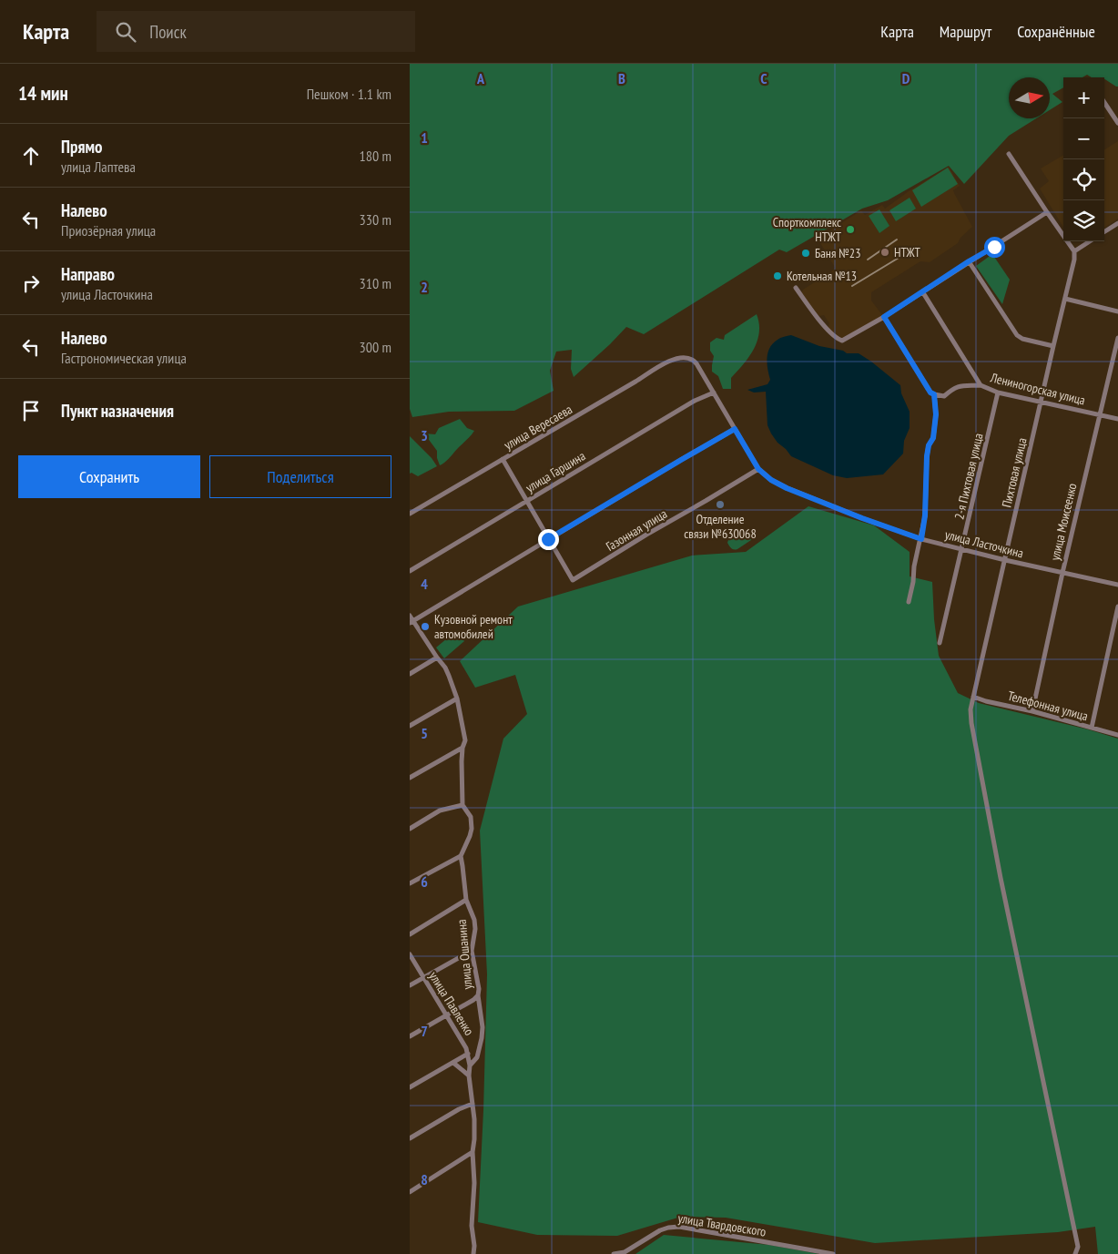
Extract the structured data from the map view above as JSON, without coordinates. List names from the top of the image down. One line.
{"streets":{"street":["Лениногорская улица","улица Вересаева","улица Гаршина","Пихтовая улица","2-я Пихтовая улица","улица Моисеенко","Газонная улица","улица Ласточкина","Телефонная улица","улица Ошанина","улица Павленко","улица Твардовского"]},"crossings":[["Лениногорская улица","Пихтовая улица"],["Лениногорская улица","2-я Пихтовая улица"],["Лениногорская улица","улица Моисеенко"],["улица Вересаева","улица Ласточкина"],["улица Гаршина","улица Ласточкина"],["Пихтовая улица","улица Ласточкина"],["Пихтовая улица","Телефонная улица"],["2-я Пихтовая улица","улица Ласточкина"],["улица Моисеенко","улица Ласточкина"],["улица Моисеенко","Телефонная улица"],["Газонная улица","улица Ласточкина"],["улица Ошанина","улица Павленко"]],"places":["Спорткомплекс НТЖТ","НТЖТ","Баня №23","Котельная №13","Отделение связи №630068","Кузовной ремонт автомобилей"],"north":"right","page":{"header":"Карта","search":"Поиск","nav":["Карта","Маршрут","Сохранённые"],"heading":["14 мин","Пешком · 1.1 km"],"map_buttons":["+","−"],"list":[["Прямо","улица Лаптева","180 m"],["Налево","Приозёрная улица","330 m"],["Направо","улица Ласточкина","310 m"],["Налево","Гастрономическая улица","300 m"],"Пункт назначения"],"buttons":["Сохранить","Поделиться"]},"grid":{"columns":["A","B","C","D"],"rows":["1","2","3","4","5","6","7","8"]}}
